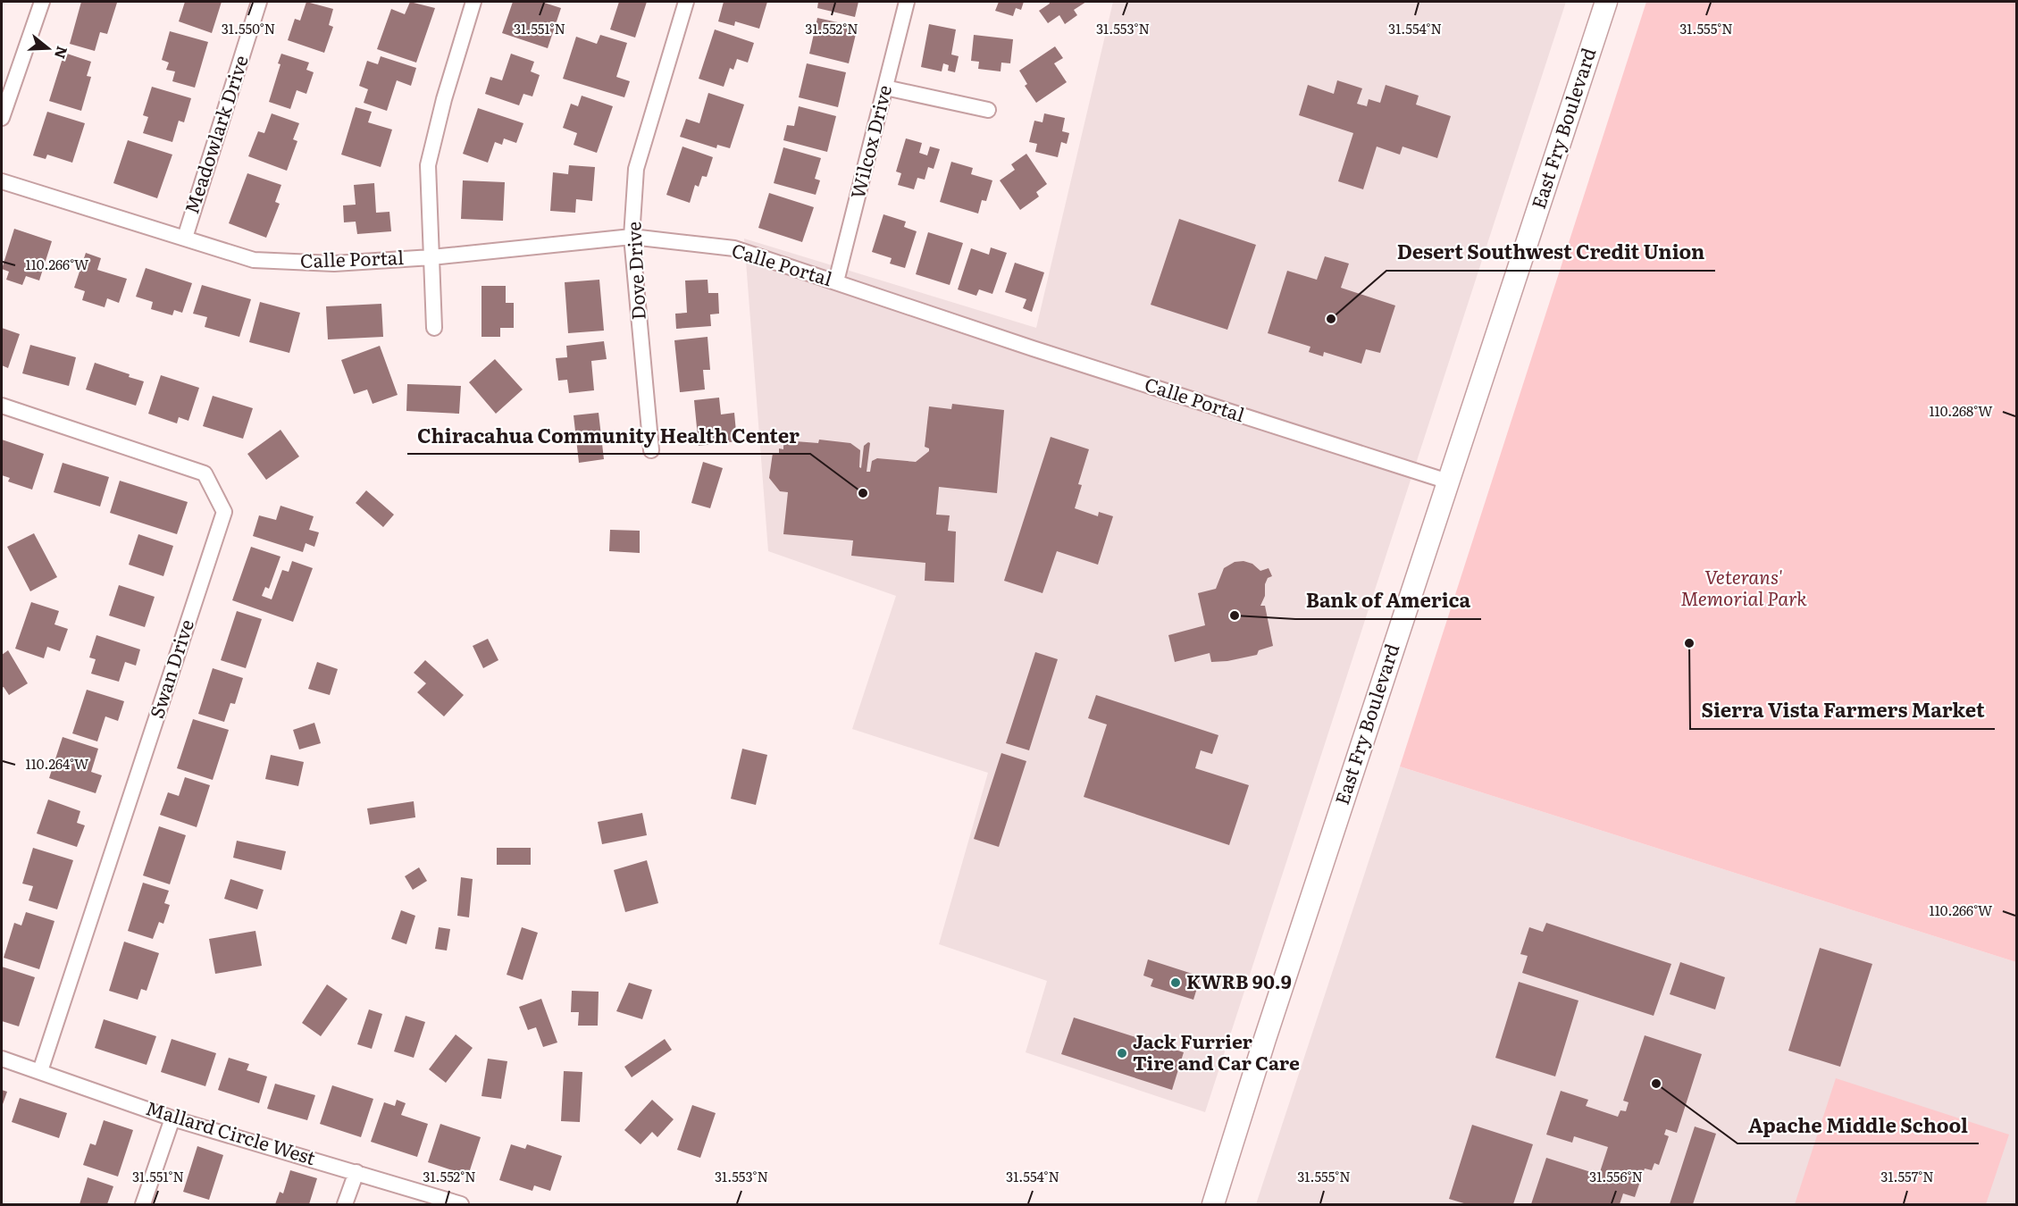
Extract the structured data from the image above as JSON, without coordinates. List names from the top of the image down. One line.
{"streets":{"main road":["East Fry Boulevard"],"street":["Meadowlark Drive","Wilcox Drive","Calle Portal","Dove Drive","Swan Drive","Mallard Circle West"]},"crossings":[["East Fry Boulevard","Calle Portal"],["Meadowlark Drive","Calle Portal"],["Wilcox Drive","Calle Portal"],["Calle Portal","Dove Drive"],["Swan Drive","Mallard Circle West"]],"parks":["Veterans' Memorial Park"],"places":["Desert Southwest Credit Union","Chiracahua Community Health Center","Bank of America","Sierra Vista Farmers Market","KWRB 90.9","Jack Furrier Tire and Car Care","Apache Middle School"],"north":"right","coordinates":["31.550°N","31.551°N","31.552°N","31.553°N","31.554°N","31.555°N","110.266°W","110.268°W","110.264°W","31.556°N","31.557°N"]}
